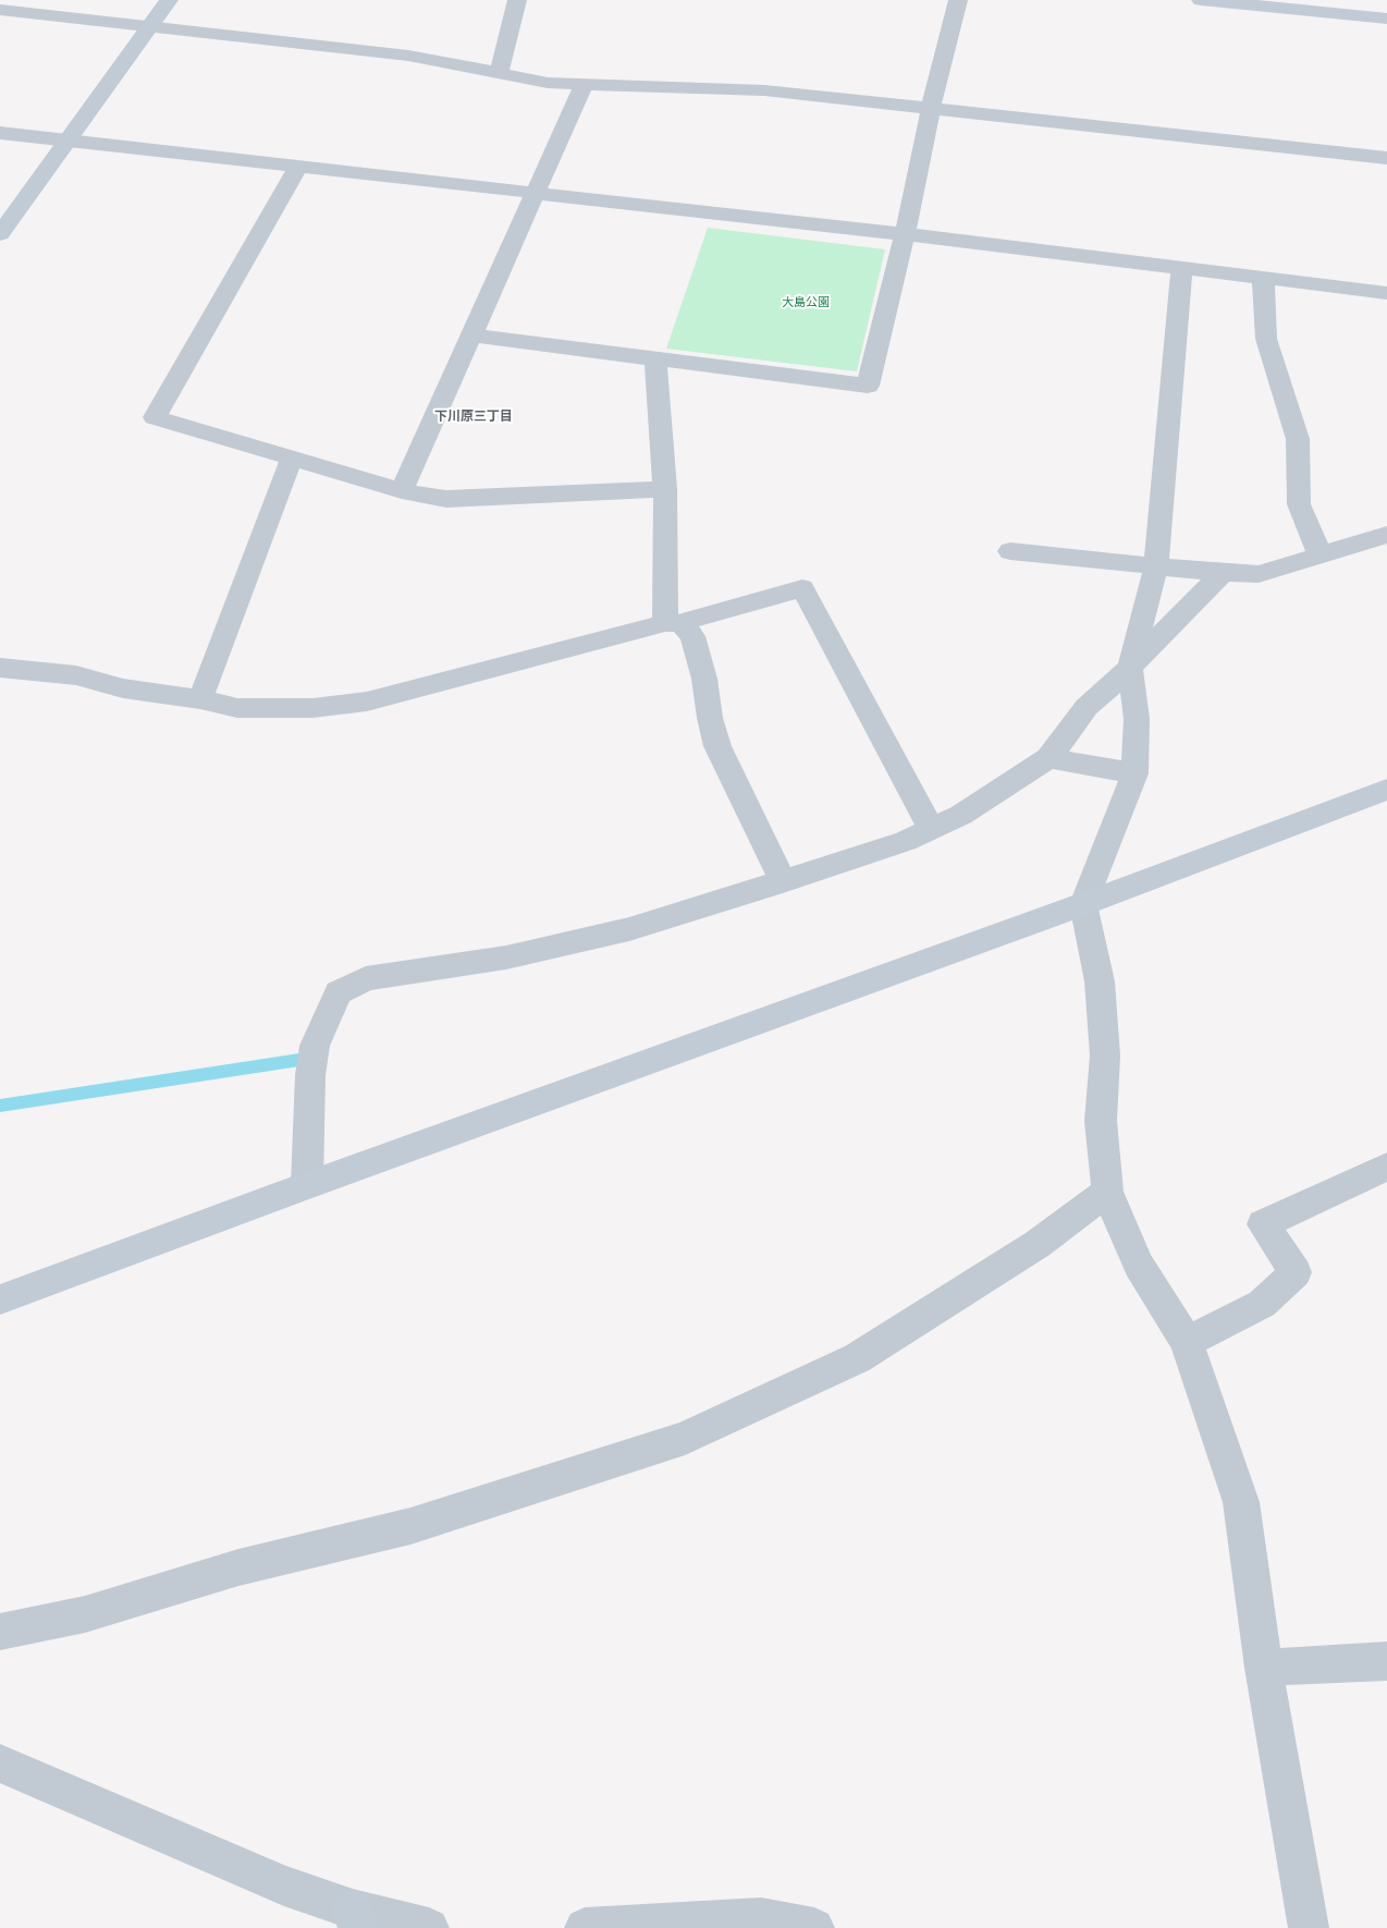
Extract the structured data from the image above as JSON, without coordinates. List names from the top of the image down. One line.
{"districts":["下川原三丁目"],"parks":["大島公園"]}
